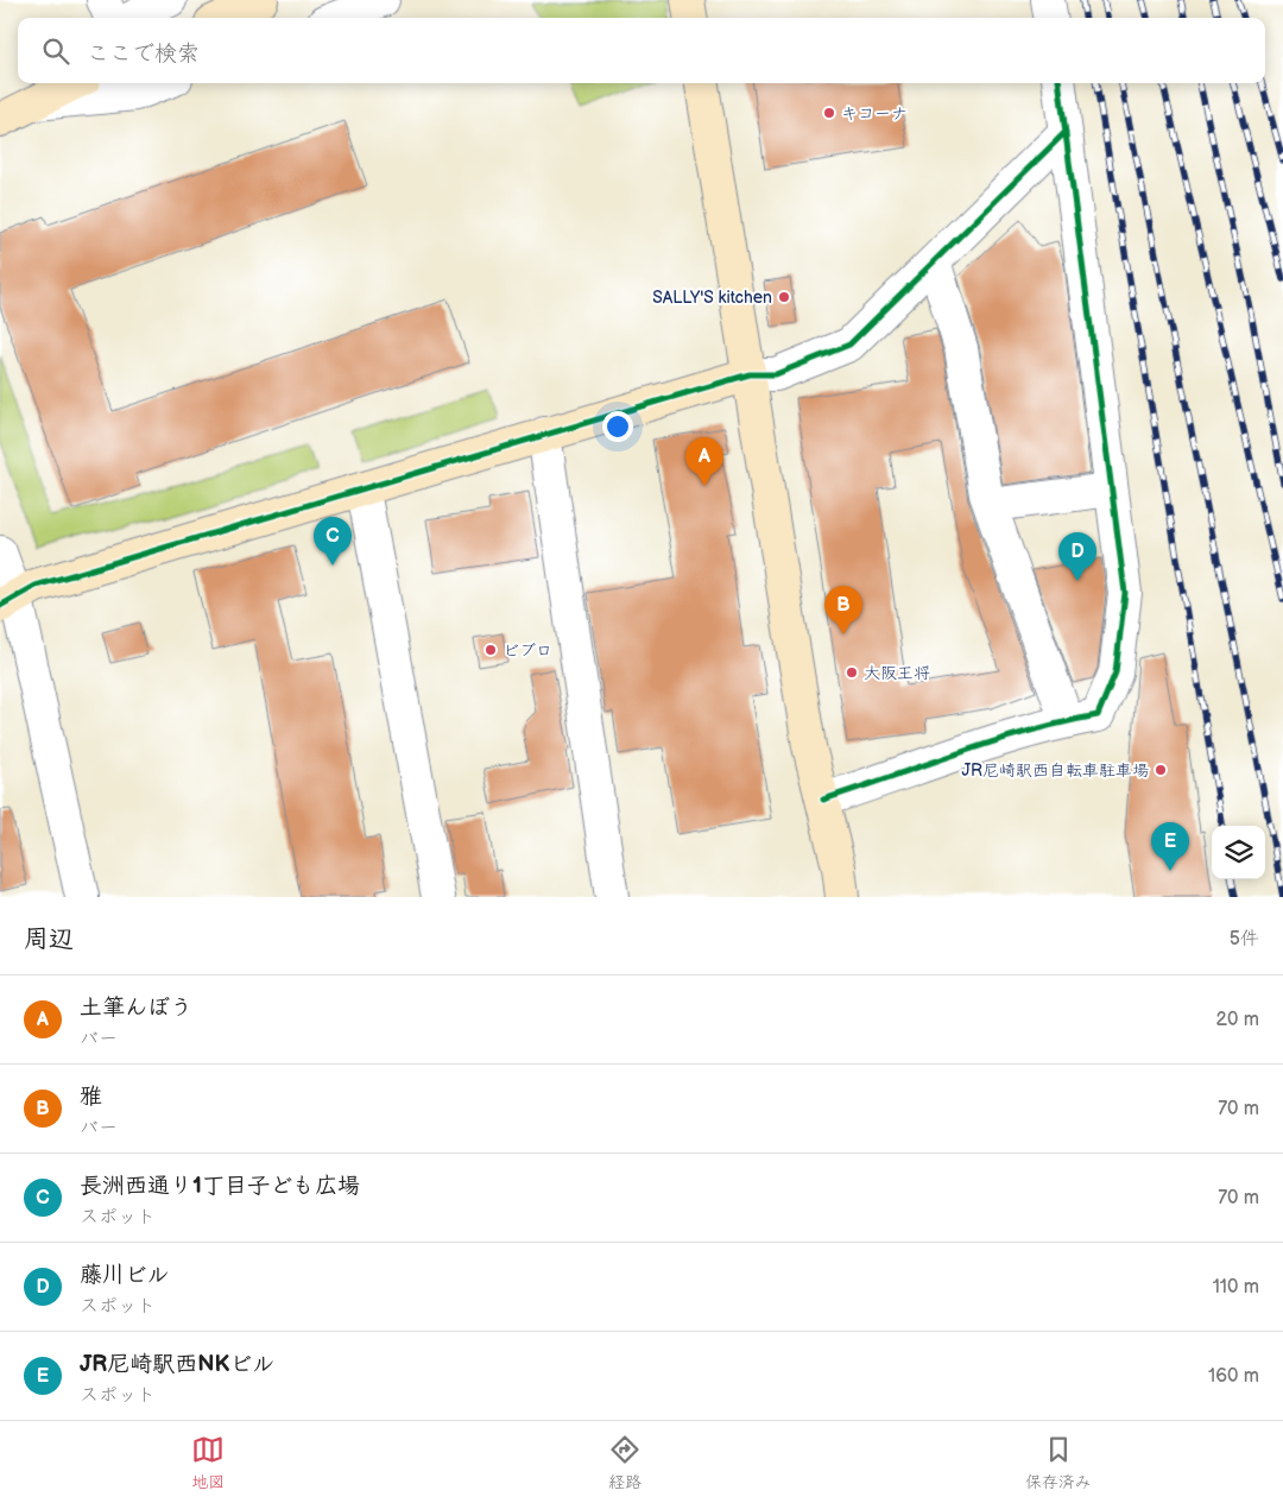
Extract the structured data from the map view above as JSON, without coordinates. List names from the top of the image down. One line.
{"places":["キコーナ","SALLY'S kitchen","ビブロ","大阪王将","JR尼崎駅西自転車駐車場"],"page":{"search":"ここで検索","pins":["A","C","D","B","E"],"heading":["周辺","5件"],"list":[{"mark":"A","name":"土筆んぼう","note":"バー","value":"20 m"},{"mark":"B","name":"雅","note":"バー","value":"70 m"},{"mark":"C","name":"長洲西通り1丁目子ども広場","note":"スポット","value":"70 m"},{"mark":"D","name":"藤川ビル","note":"スポット","value":"110 m"},{"mark":"E","name":"JR尼崎駅西NKビル","note":"スポット","value":"160 m"}],"nav":["地図","経路","保存済み"]}}
